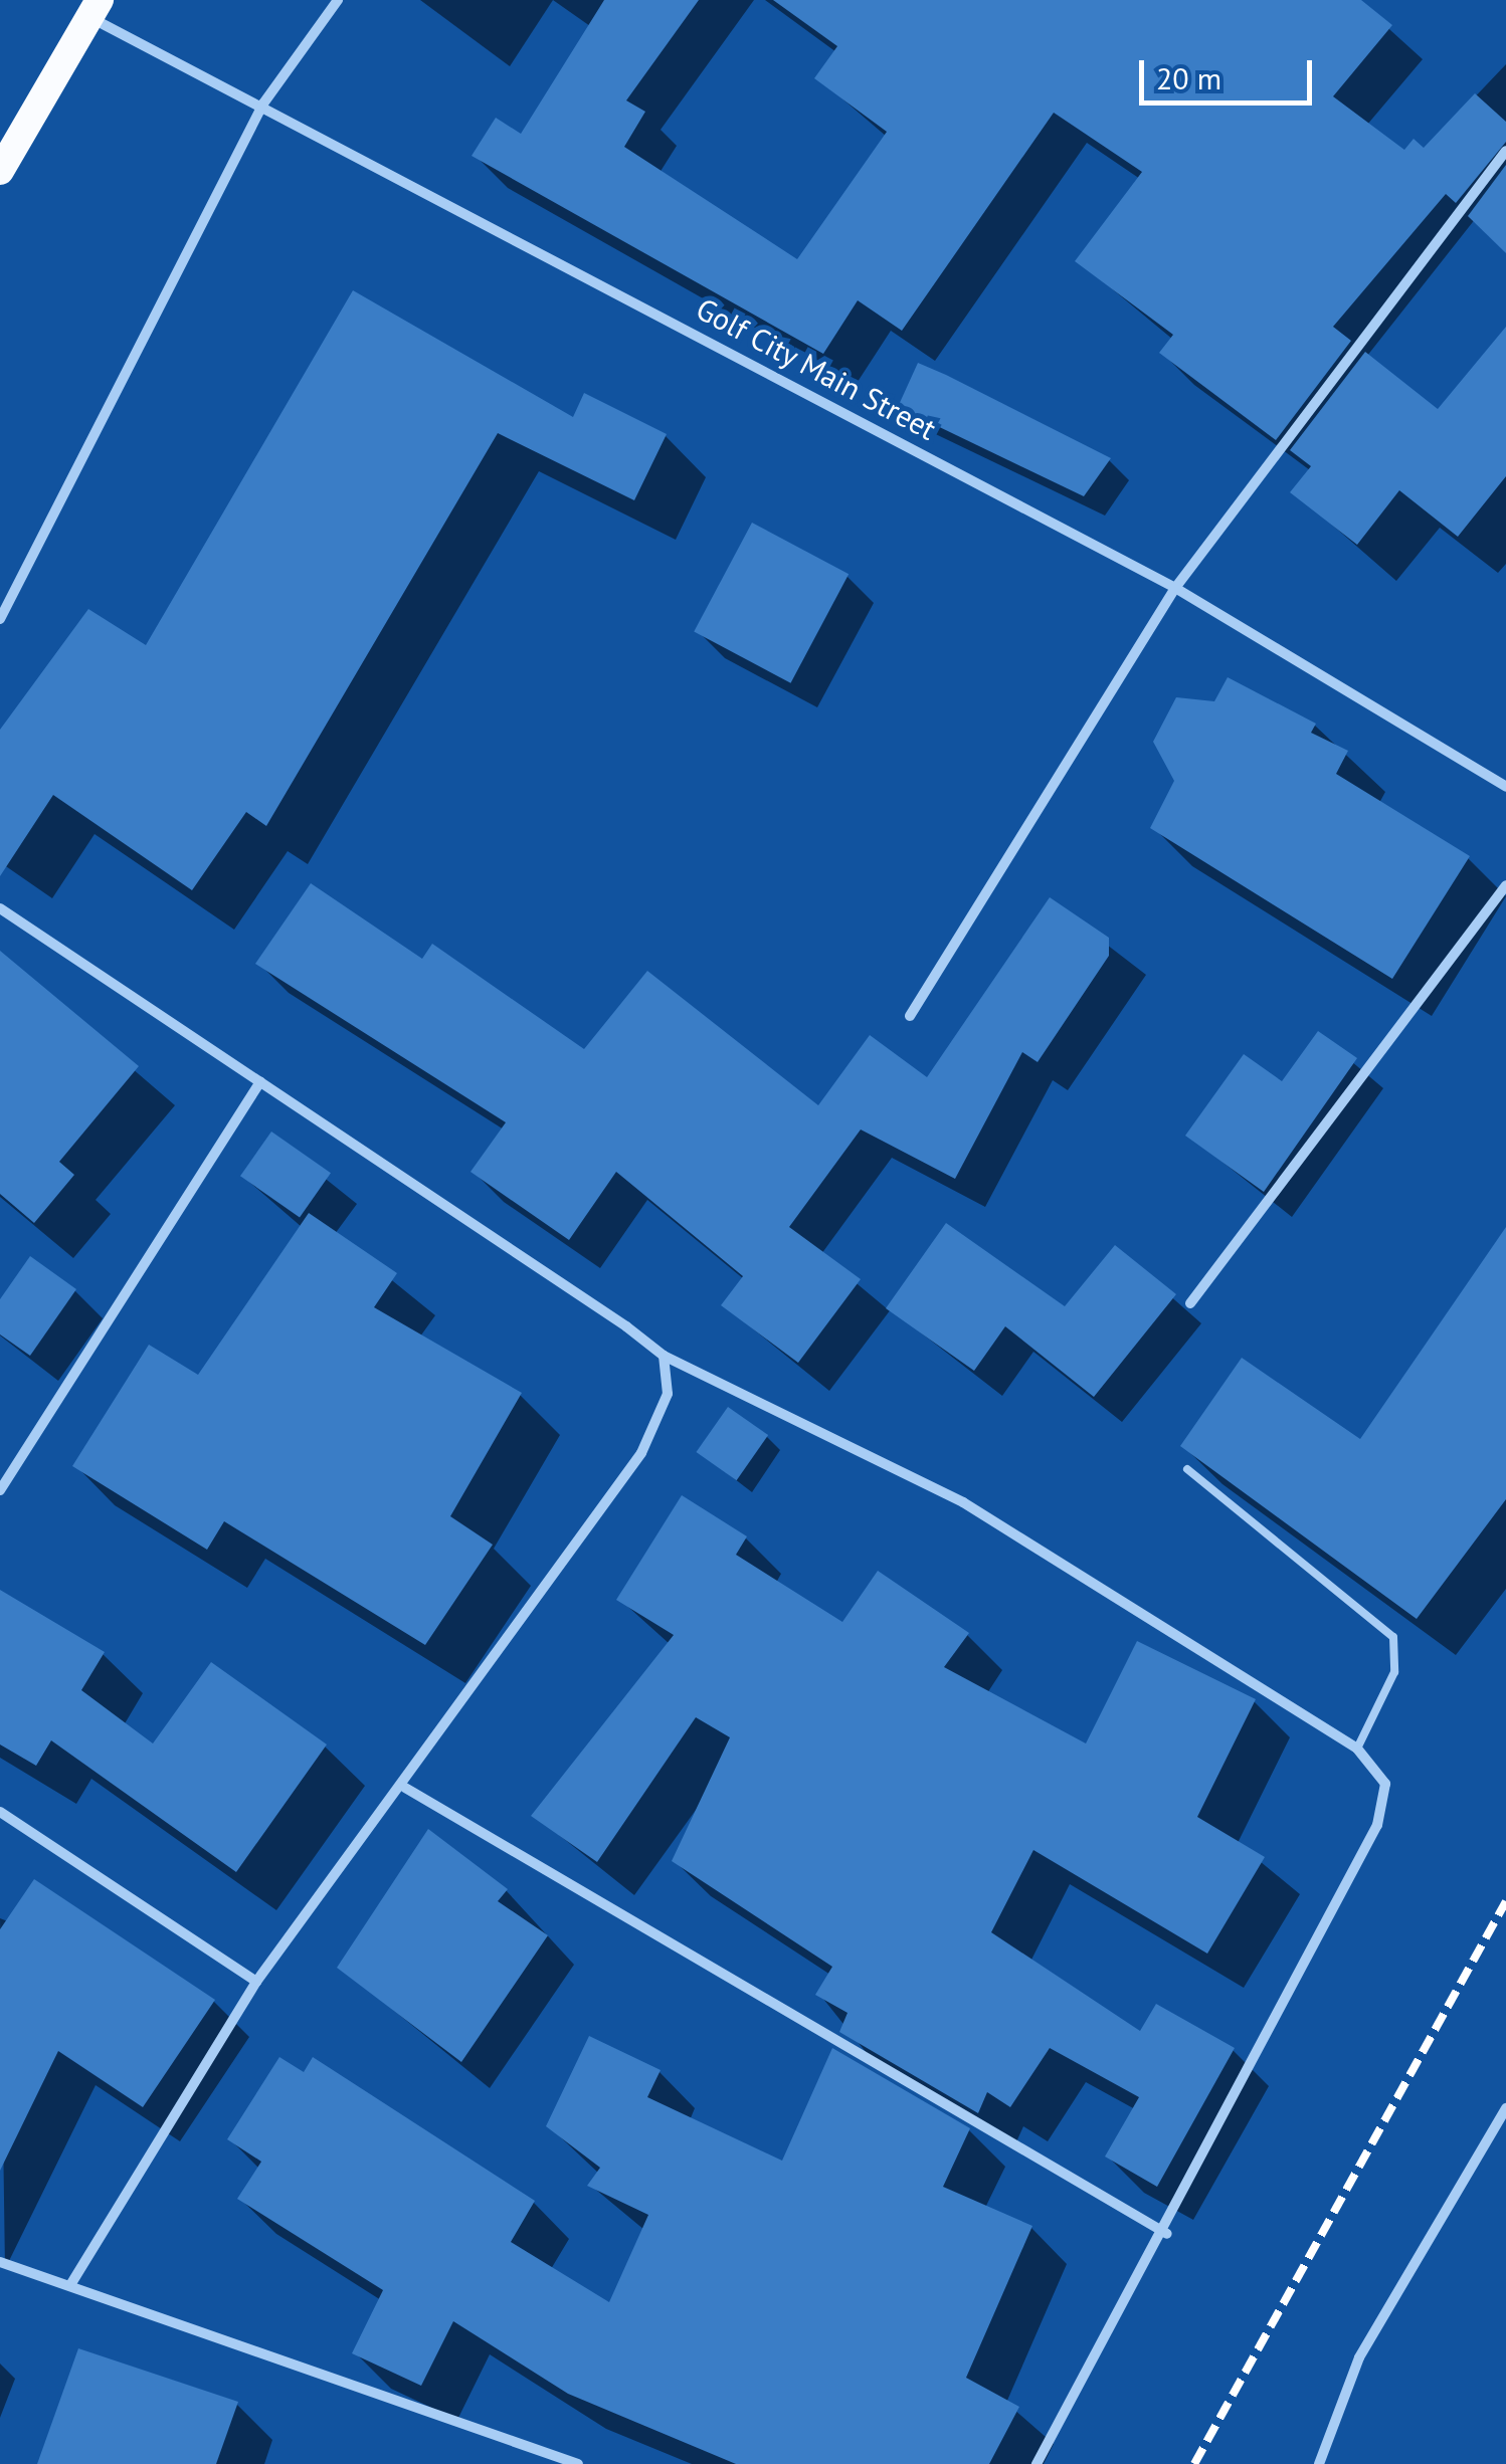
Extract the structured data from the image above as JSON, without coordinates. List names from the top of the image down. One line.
{"streets":{"street":["Golf City Main Street"]},"scale_bar":"20 m"}
